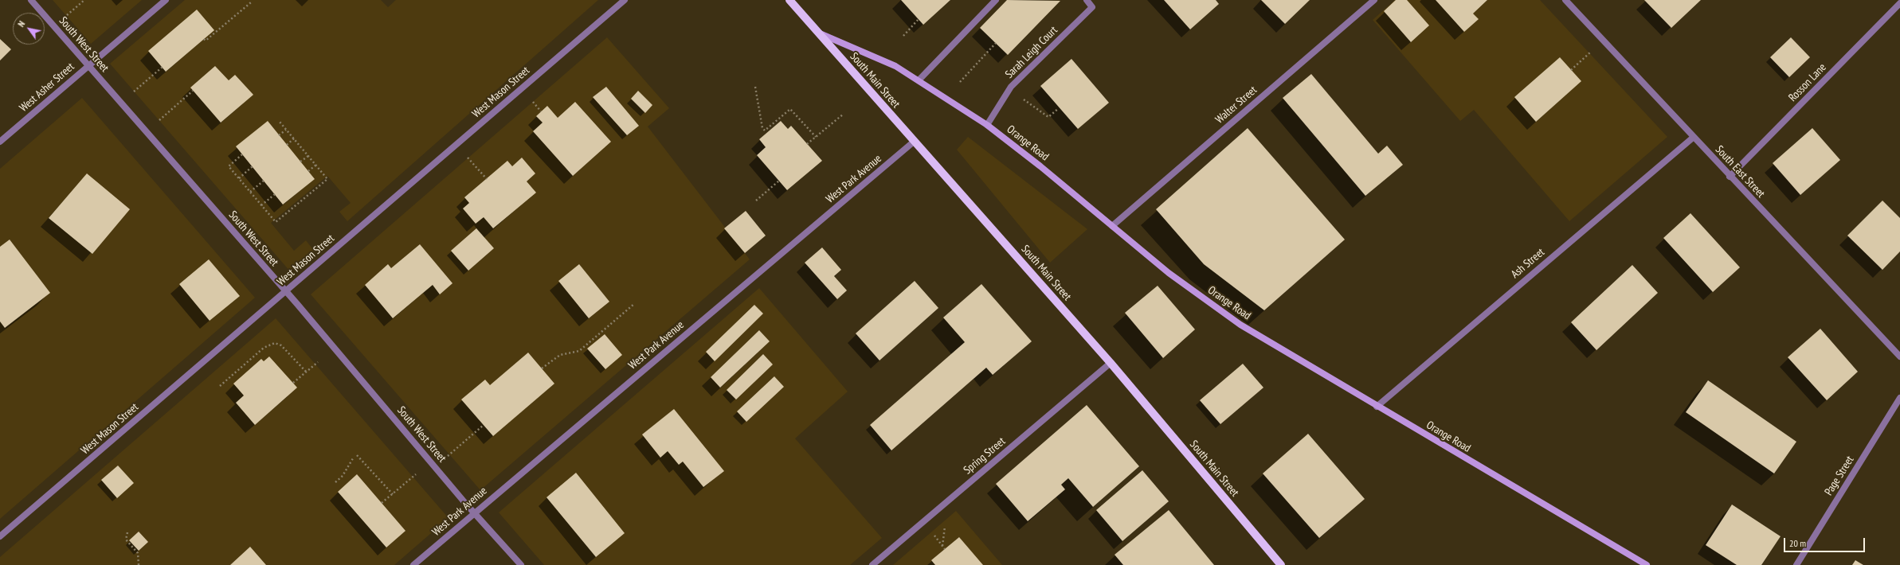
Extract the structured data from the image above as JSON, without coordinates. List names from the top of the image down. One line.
{"streets":{"main road":["South Main Street","Orange Road"],"street":["South West Street","Sarah Leigh Court","Rosson Lane","West Asher Street","West Mason Street","Walter Street","South East Street","West Park Avenue","Ash Street","Spring Street","Page Street"]},"crossings":[["South West Street","West Asher Street"],["South West Street","West Mason Street"],["South West Street","West Park Avenue"],["Sarah Leigh Court","Orange Road"],["South Main Street","Orange Road"],["South Main Street","West Park Avenue"],["South Main Street","Spring Street"],["Rosson Lane","South East Street"],["Walter Street","Orange Road"],["Orange Road","Ash Street"],["South East Street","Ash Street"]],"scale_bar":"20 m","north":"top left"}
